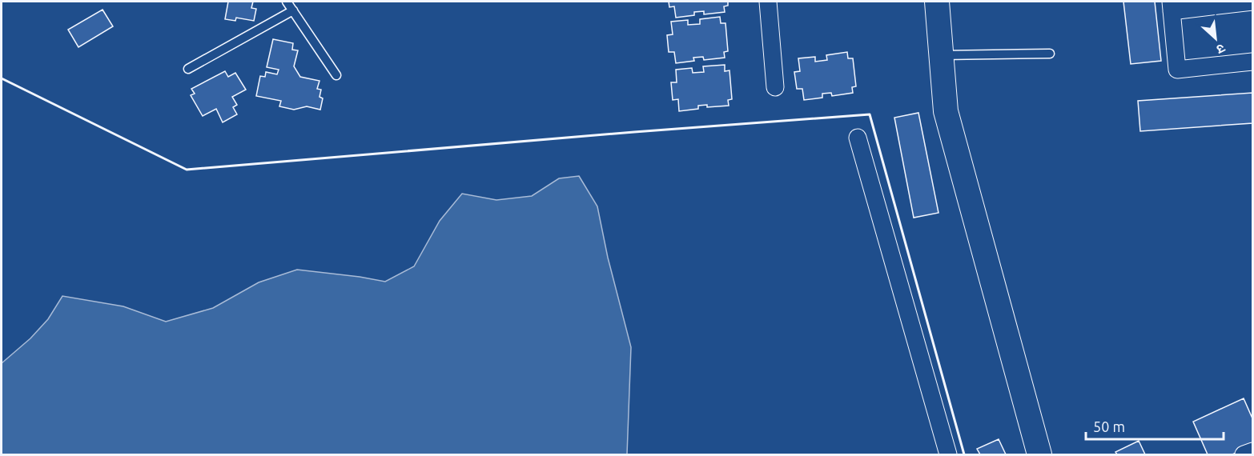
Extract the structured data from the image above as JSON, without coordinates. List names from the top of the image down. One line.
{"scale_bar":"50 m","north":"bottom right"}
